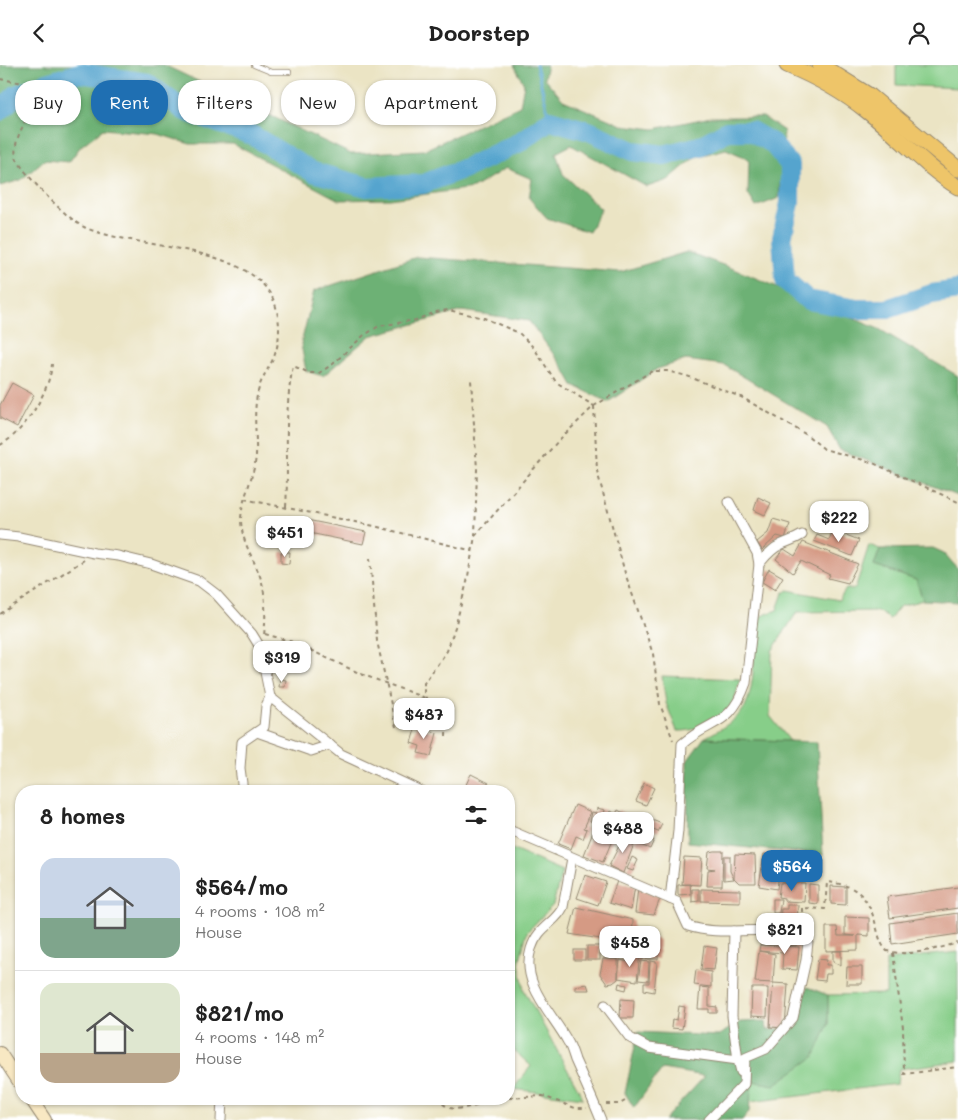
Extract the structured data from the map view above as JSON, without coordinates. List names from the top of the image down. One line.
{"page":{"header":"Doorstep","chip":["Buy","Rent","Filters","New","Apartment"],"price":["$222","$451","$319","$487","$488","$564","$821","$458"],"heading":"8 homes","list":[{"name":"$564/mo","note":"4 rooms · 108 m² · House"},{"name":"$821/mo","note":"4 rooms · 148 m² · House"}]}}
